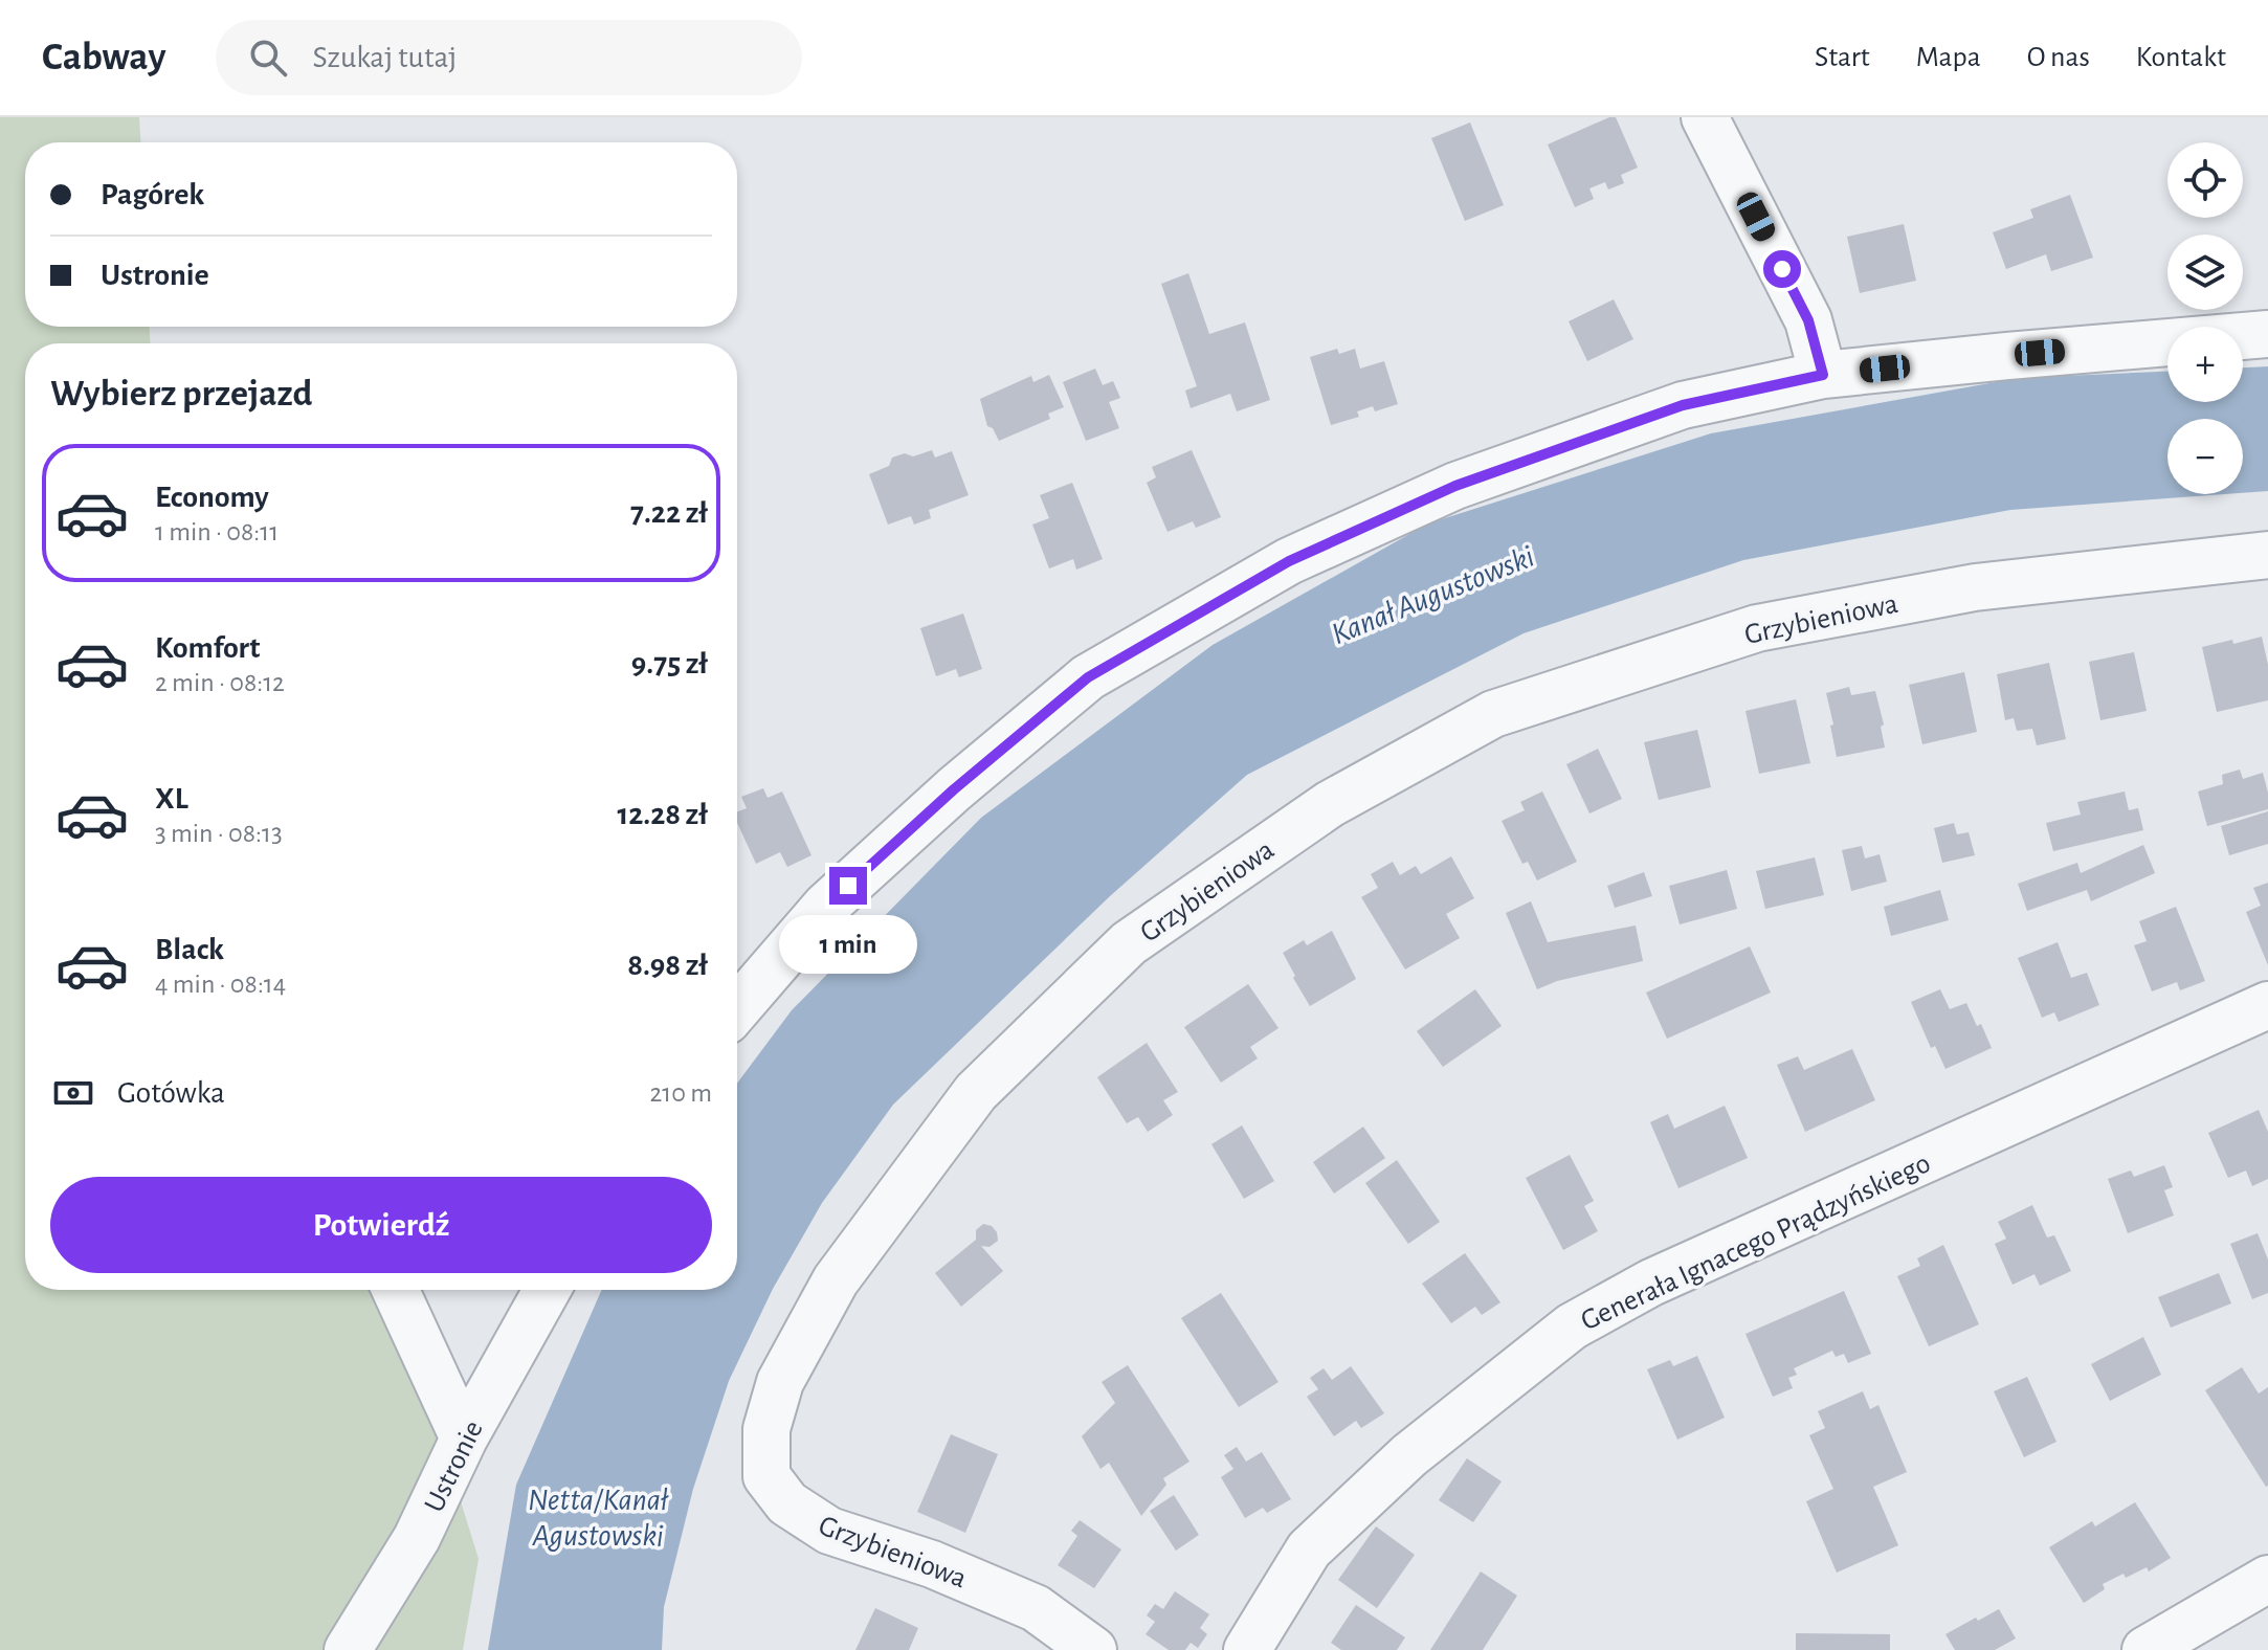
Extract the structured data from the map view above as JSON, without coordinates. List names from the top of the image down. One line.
{"streets":{"street":["Grzybieniowa","Generała Ignacego Prądzyńskiego","Ustronie"]},"water":["Kanał Augustowski","Netta/Kanał Agustowski"],"page":{"header":"Cabway","search":"Szukaj tutaj","nav":["Start","Mapa","O nas","Kontakt"],"map_buttons":["+","−"],"banner":["Pagórek","Ustronie"],"heading":"Wybierz przejazd","list":[{"name":"Economy","note":"1 min · 08:11","value":"7.22 zł"},{"name":"Komfort","note":"2 min · 08:12","value":"9.75 zł"},{"name":"XL","note":"3 min · 08:13","value":"12.28 zł"},{"name":"Black","note":"4 min · 08:14","value":"8.98 zł"}],"bubble":"1 min","pay":["Gotówka","210 m"],"buttons":"Potwierdź"}}
